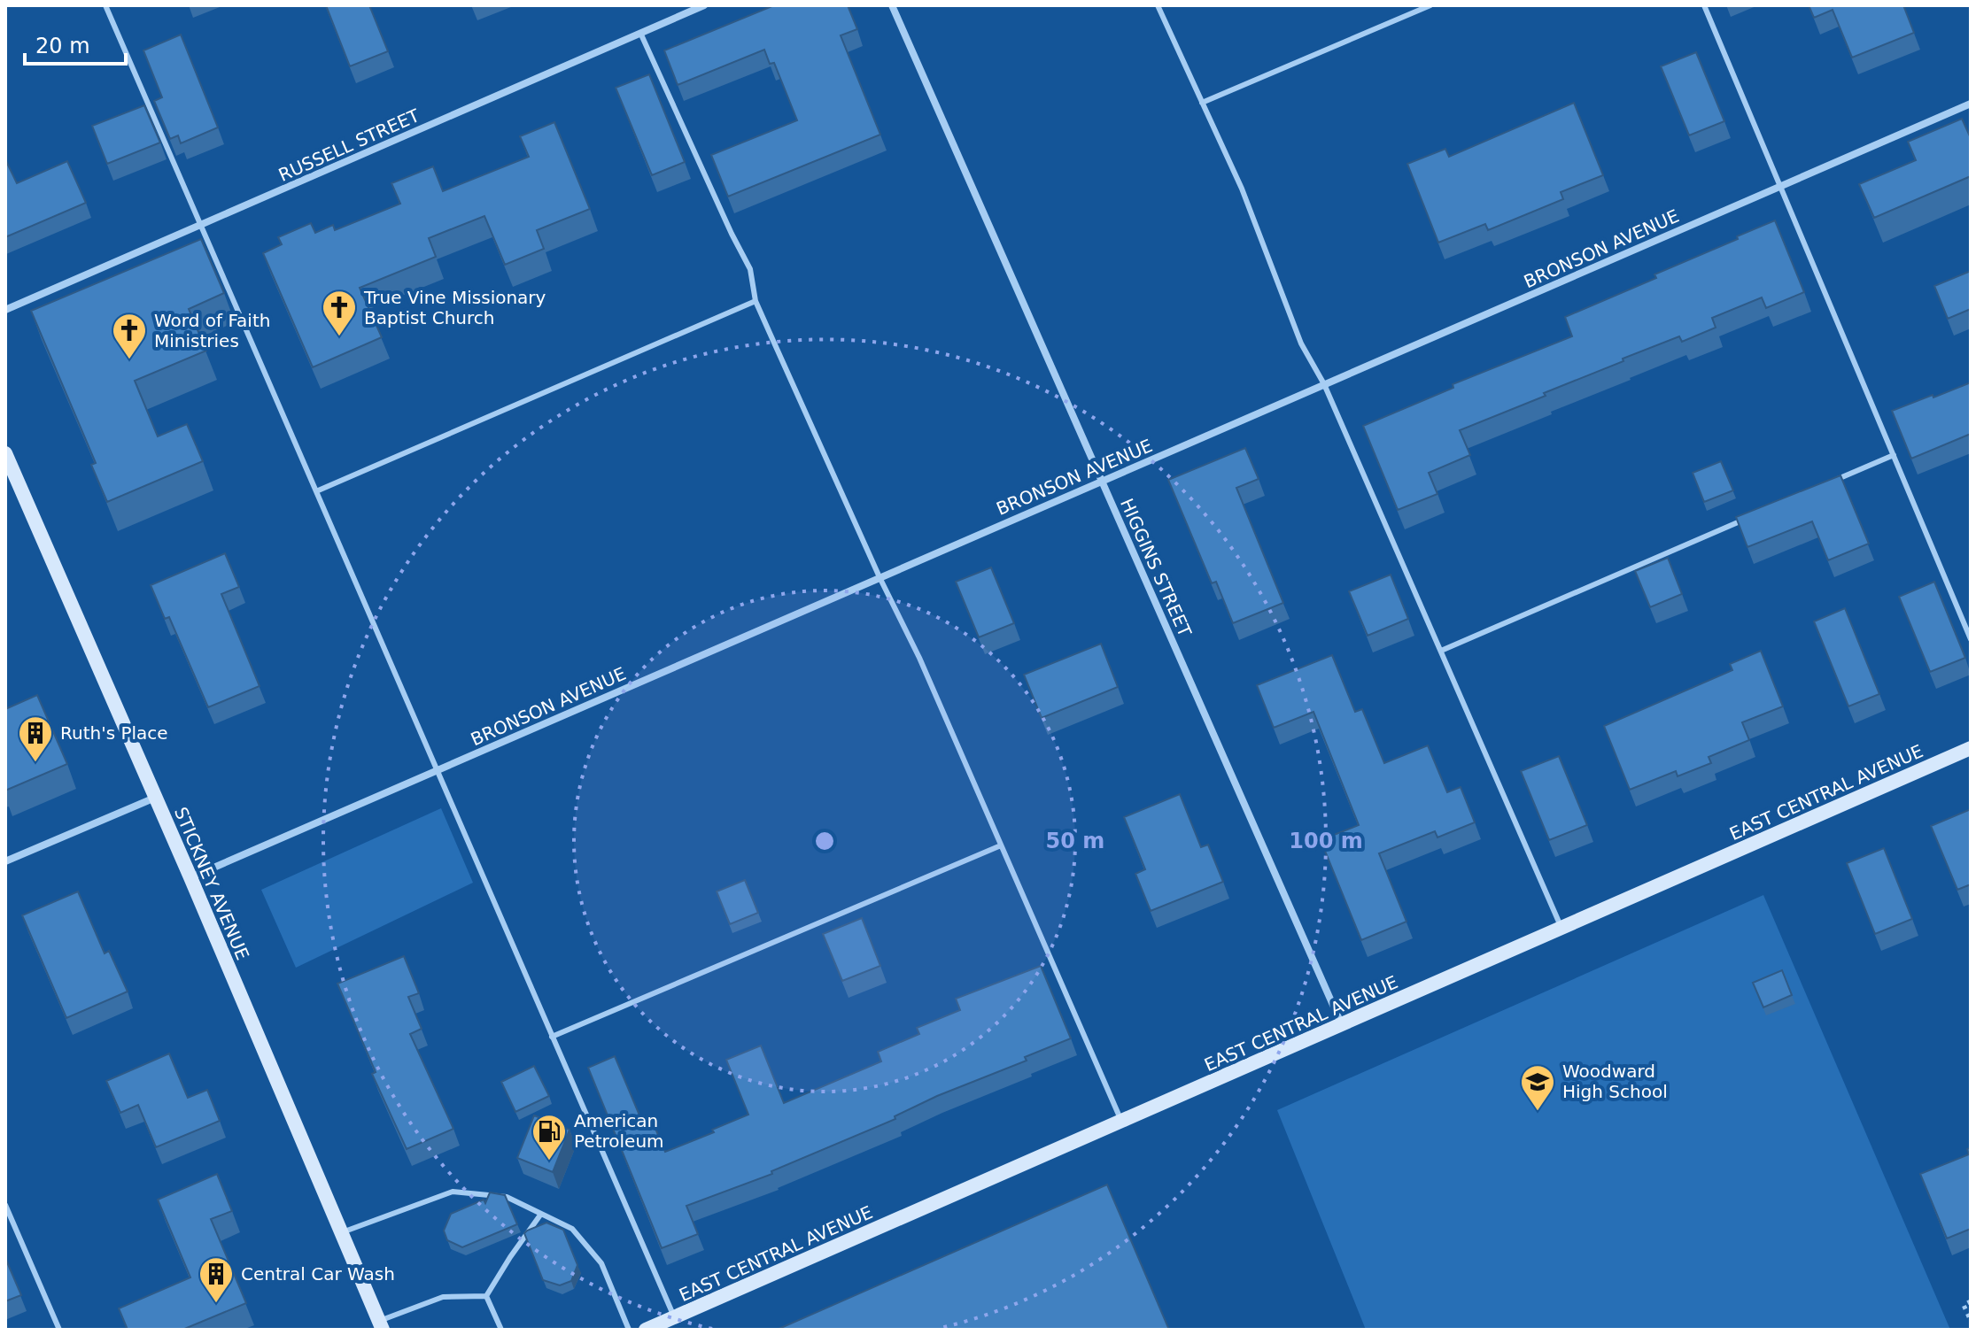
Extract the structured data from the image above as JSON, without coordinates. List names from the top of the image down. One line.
{"streets":{"street":["RUSSELL STREET","BRONSON AVENUE","HIGGINS STREET","EAST CENTRAL AVENUE","STICKNEY AVENUE"]},"crossings":[["BRONSON AVENUE","HIGGINS STREET"],["BRONSON AVENUE","STICKNEY AVENUE"],["HIGGINS STREET","EAST CENTRAL AVENUE"]],"places":{"church":["True Vine Missionary Baptist Church","Word of Faith Ministries"],"building":["Ruth's Place","Central Car Wash"],"school or university":["Woodward High School"],"fuel station":["American Petroleum"]},"scale_bar":"20 m","rings":["50 m","100 m"]}
